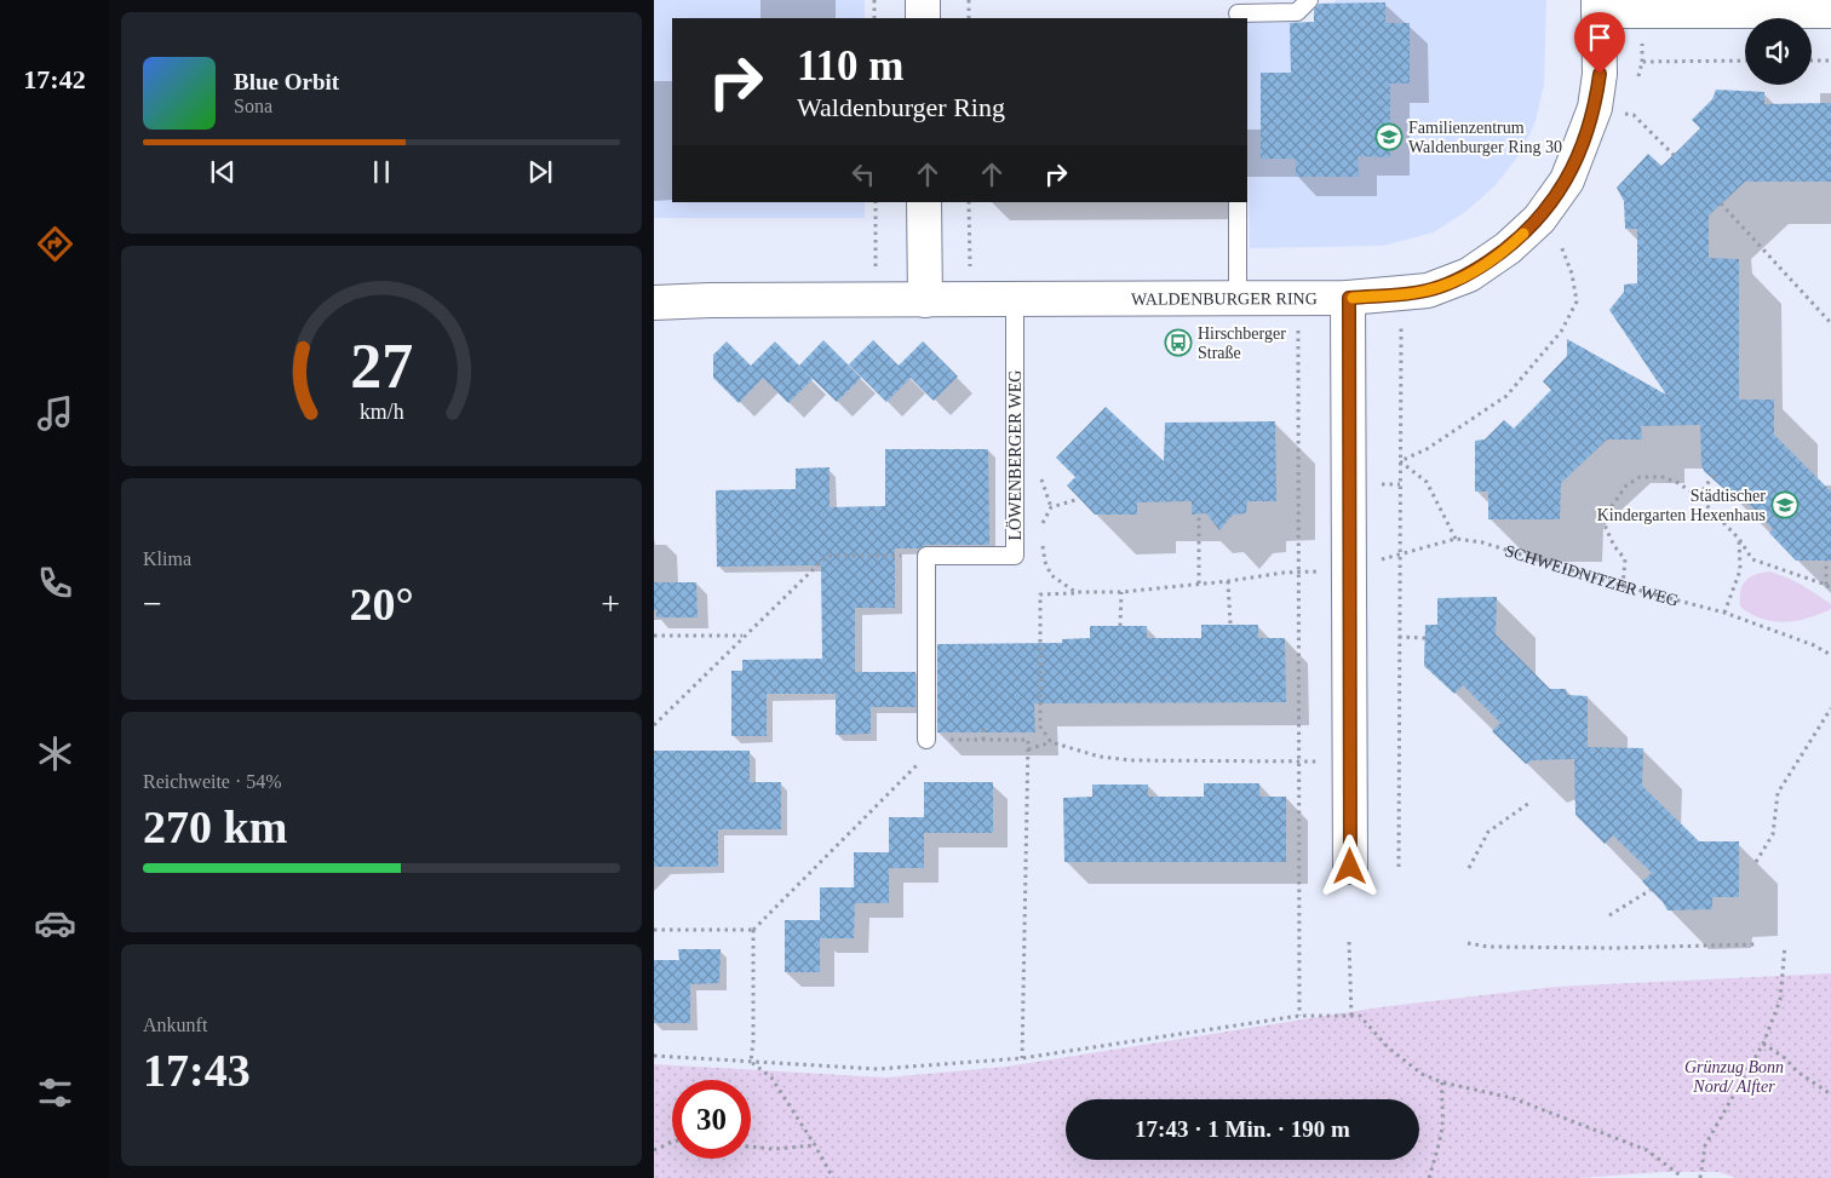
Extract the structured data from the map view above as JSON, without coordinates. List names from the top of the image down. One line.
{"streets":{"street":["WALDENBURGER RING"],"lane":["LÖWENBERGER WEG"],"path":["SCHWEIDNITZER WEG"]},"crossings":[["WALDENBURGER RING","LÖWENBERGER WEG"]],"parks":["Grünzug Bonn Nord/ Alfter"],"places":{"school or university":["Familienzentrum Waldenburger Ring 30","Städtischer Kindergarten Hexenhaus"],"bus stop":["Hirschberger Straße"]},"page":{"tabs":"17:42","turn":["110 m","Waldenburger Ring"],"song":["Blue Orbit","Sona"],"tile":["Klima",["Reichweite · 54%","270 km"],["Ankunft","17:43"]],"heat":["−","20°","+"],"limit":"30","trip":"17:43 · 1 Min. · 190 m","gauge":["27","km/h"]}}
